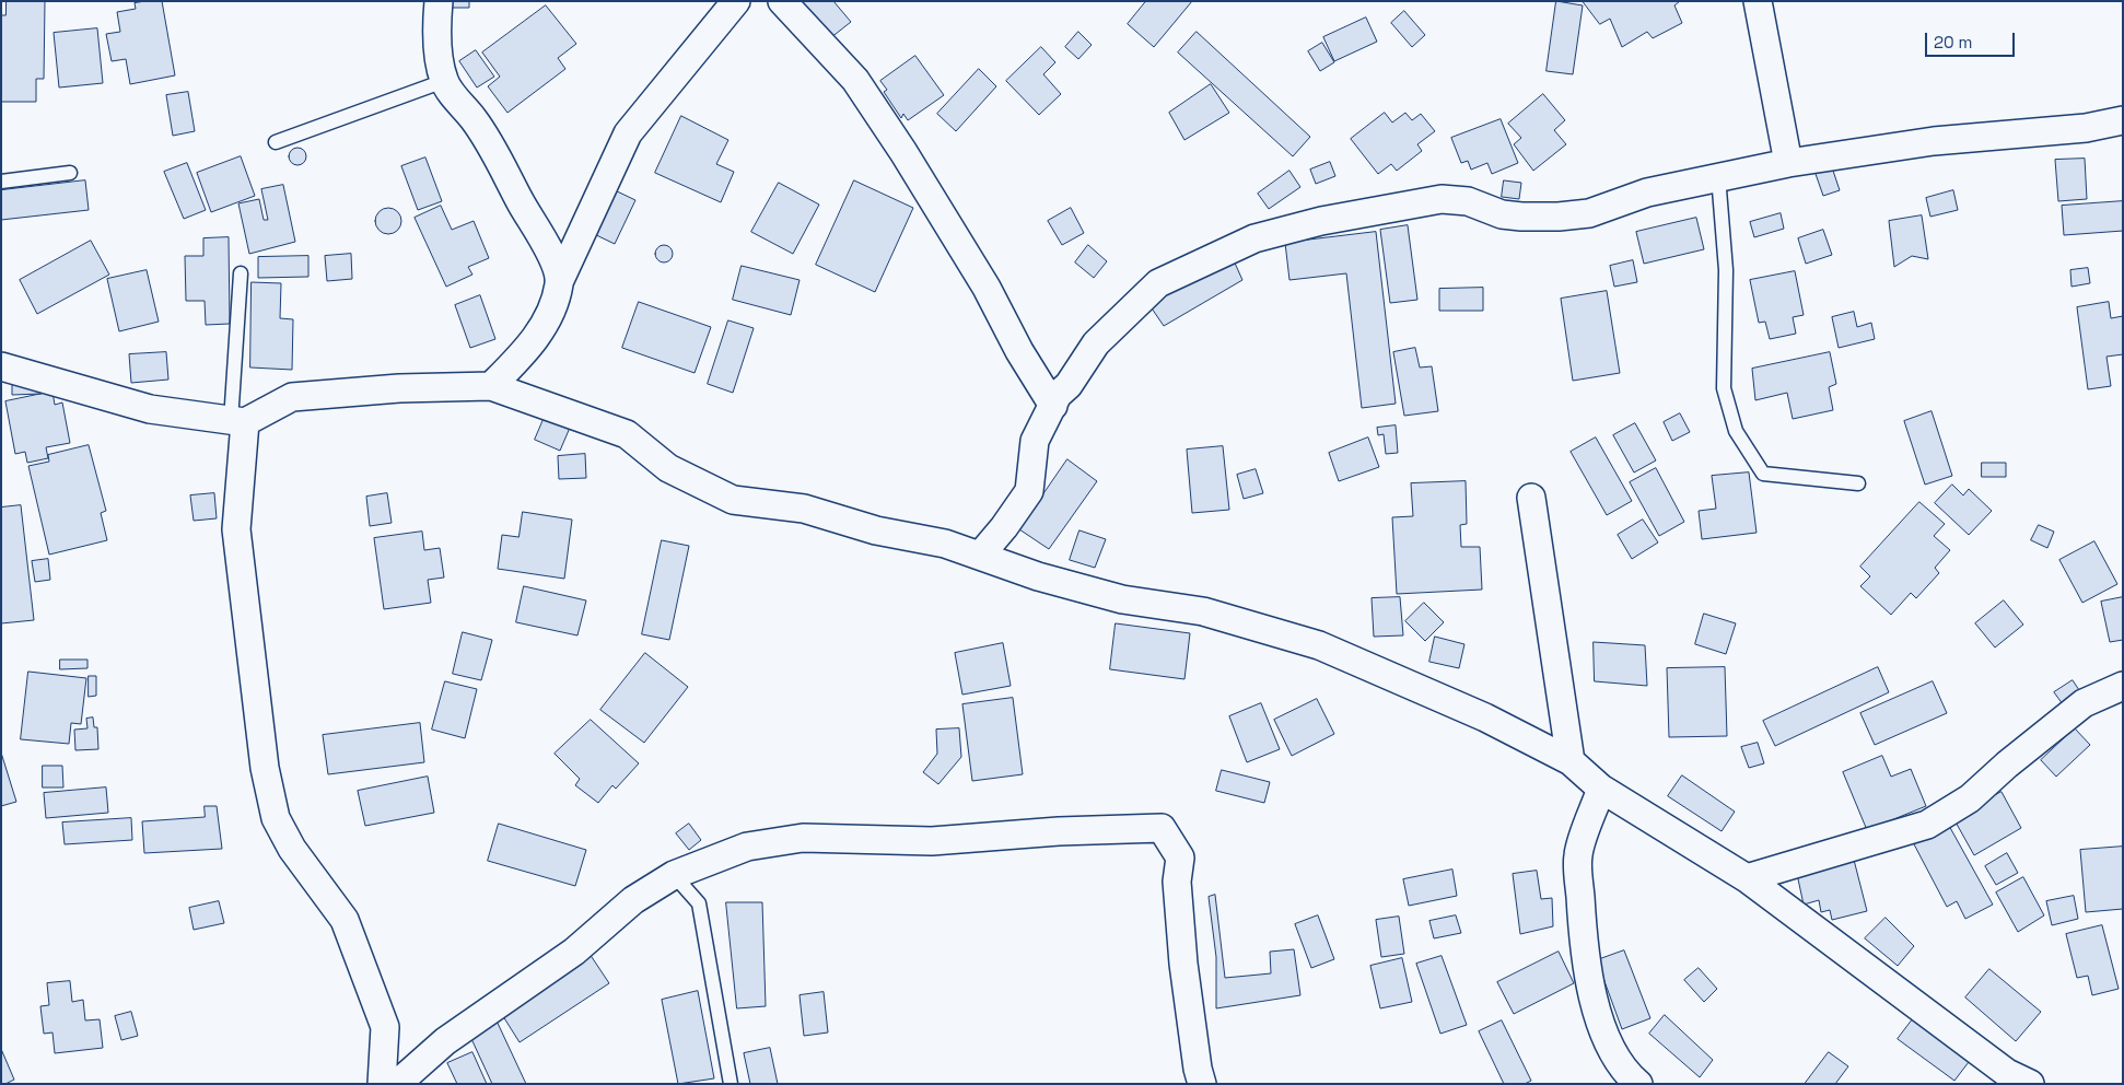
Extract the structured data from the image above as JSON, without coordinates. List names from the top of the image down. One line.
{"scale_bar":"20 m"}
